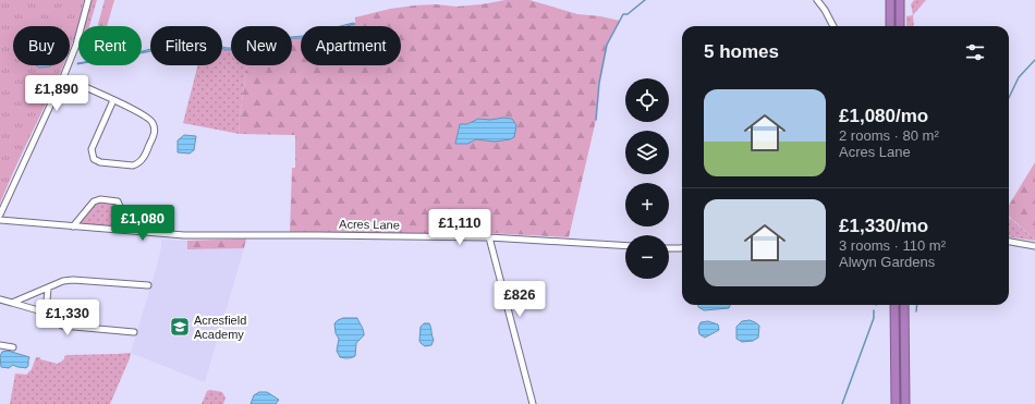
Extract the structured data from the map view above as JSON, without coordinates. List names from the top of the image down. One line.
{"streets":{"street":["Acres Lane"]},"places":{"school or university":["Acresfield Academy"]},"page":{"chip":["Buy","Rent","Filters","New","Apartment"],"heading":"5 homes","price":["£1,890","£1,080","£1,110","£826","£1,330"],"map_buttons":["+","−"],"list":[{"name":"£1,080/mo","note":"2 rooms · 80 m² · Acres Lane"},{"name":"£1,330/mo","note":"3 rooms · 110 m² · Alwyn Gardens"}]}}
